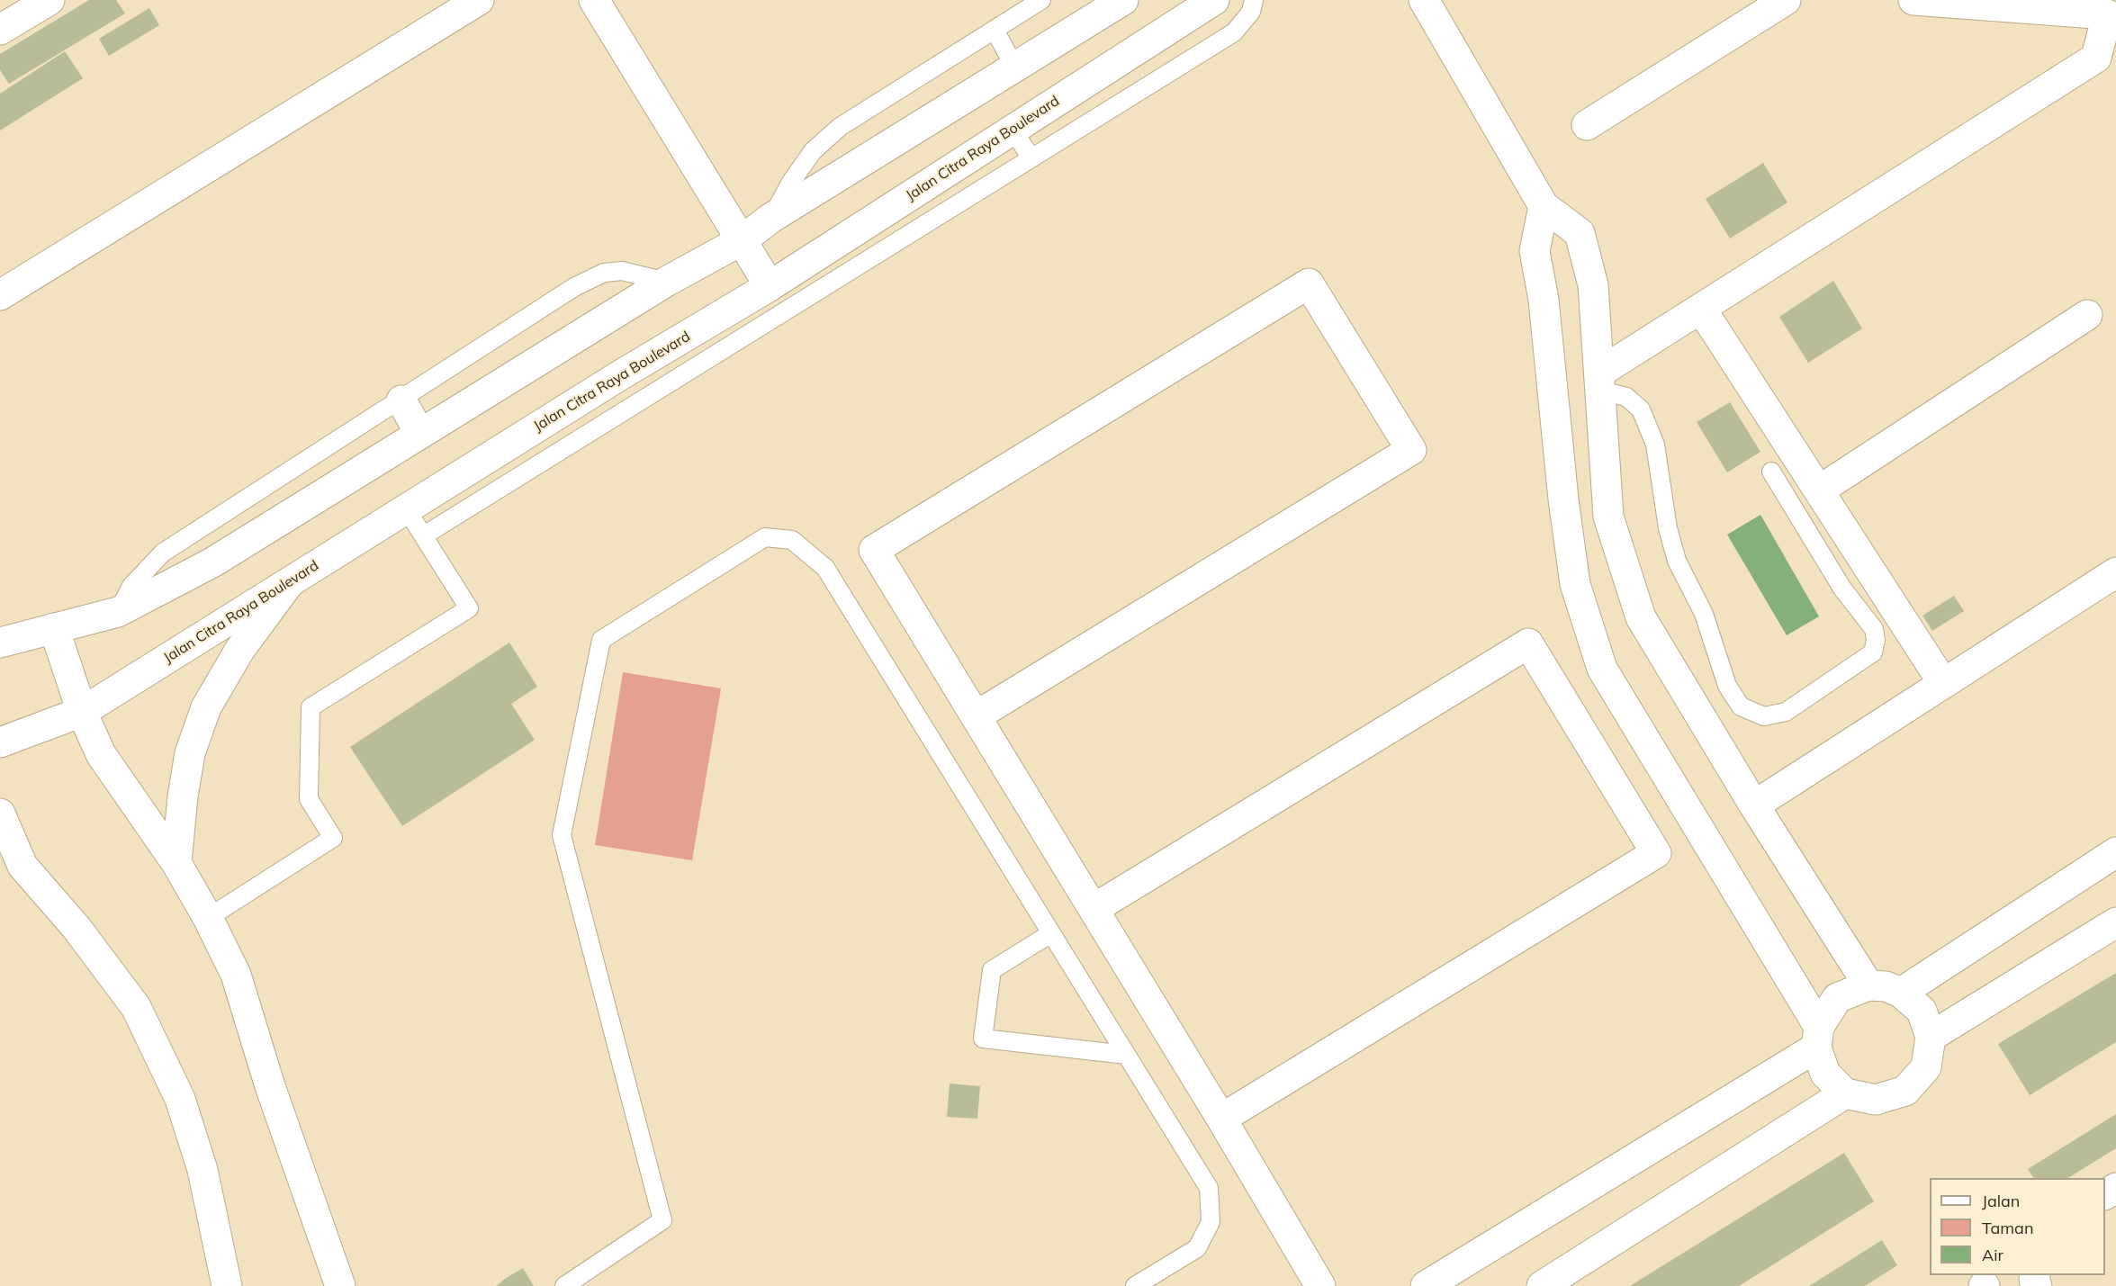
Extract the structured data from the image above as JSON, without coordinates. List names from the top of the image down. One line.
{"streets":{"street":["Jalan Citra Raya Boulevard"]},"legend":["Jalan","Taman","Air"]}
